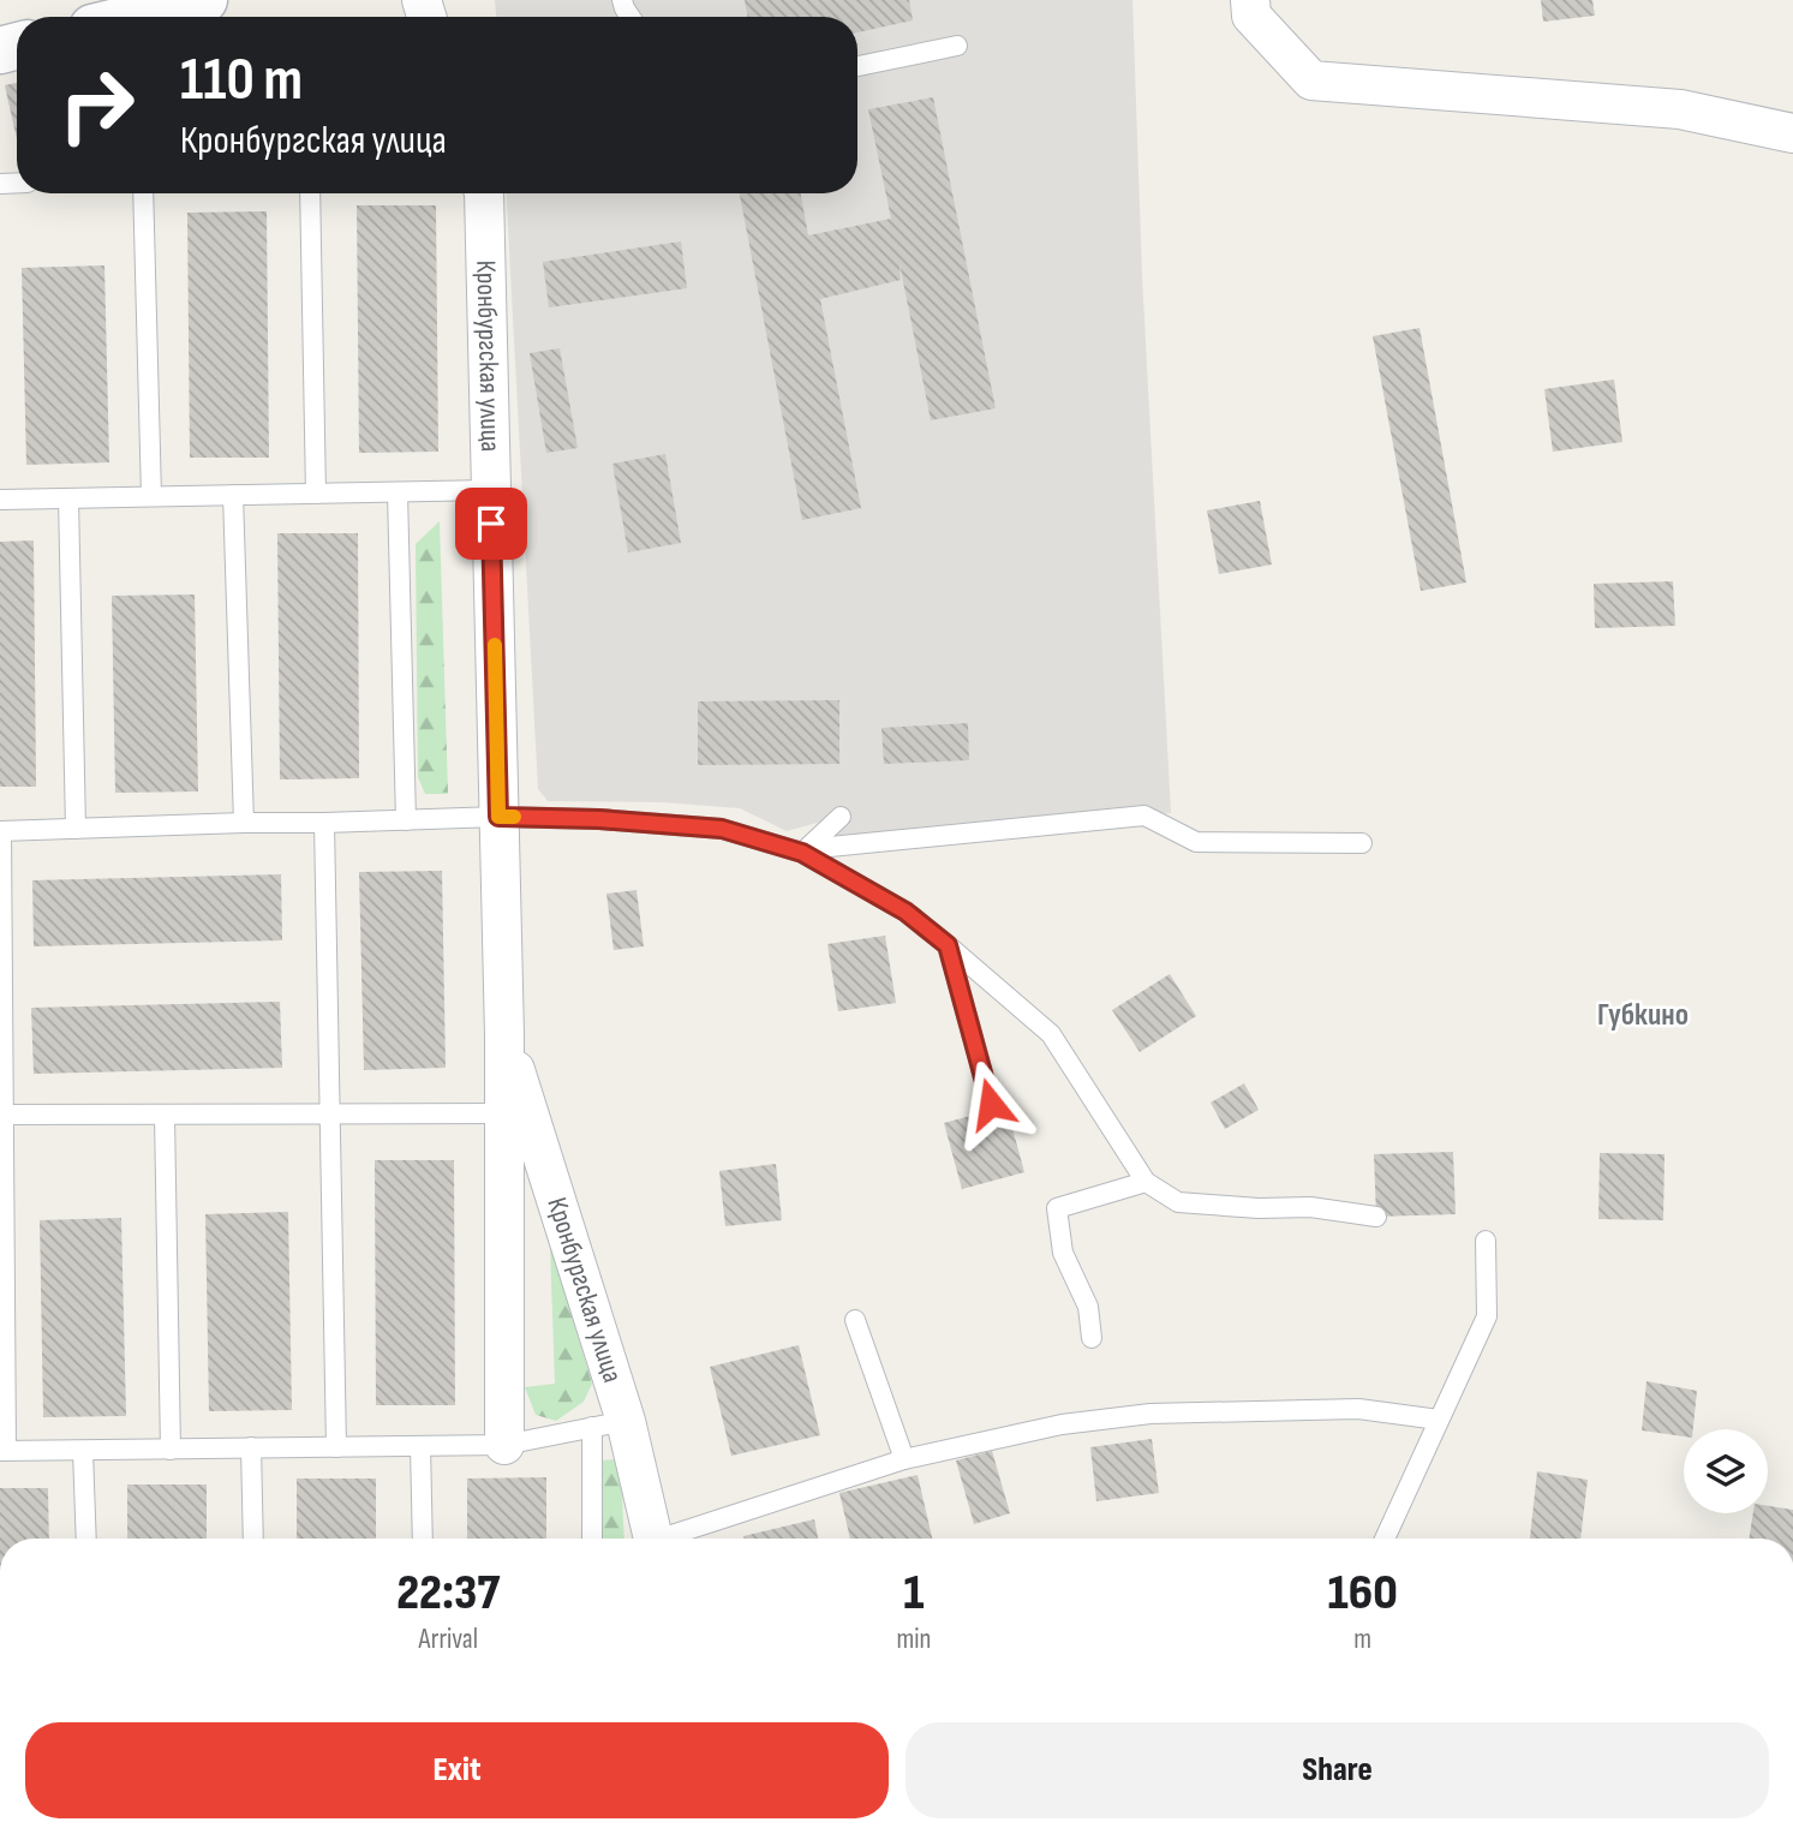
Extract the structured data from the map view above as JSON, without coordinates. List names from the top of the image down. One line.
{"streets":{"street":["Кронбургская улица"]},"districts":["Губкино"],"page":{"turn":["110 m","Кронбургская улица"],"eta":["22:37","Arrival","1","min","160","m"],"buttons":["Exit","Share"]}}
